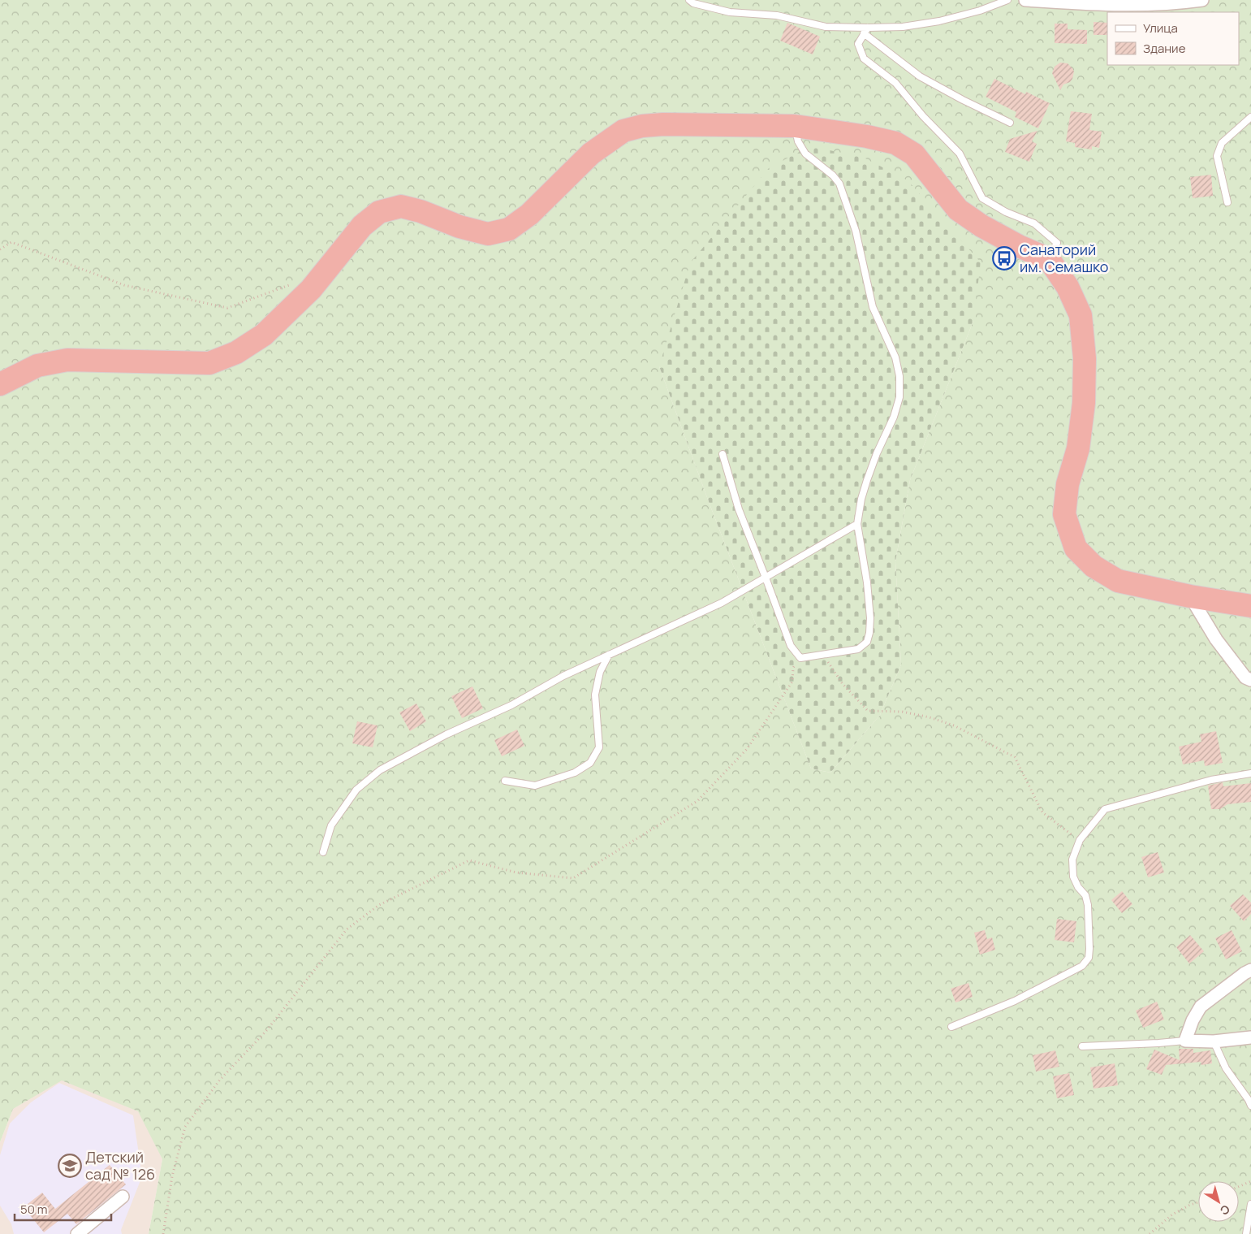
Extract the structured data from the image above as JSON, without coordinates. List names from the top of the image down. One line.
{"places":{"bus stop":["Санаторий им. Семашко"],"school or university":["Детский сад № 126"]},"legend":["Улица","Здание"],"scale_bar":"50 m","north":"bottom right"}
